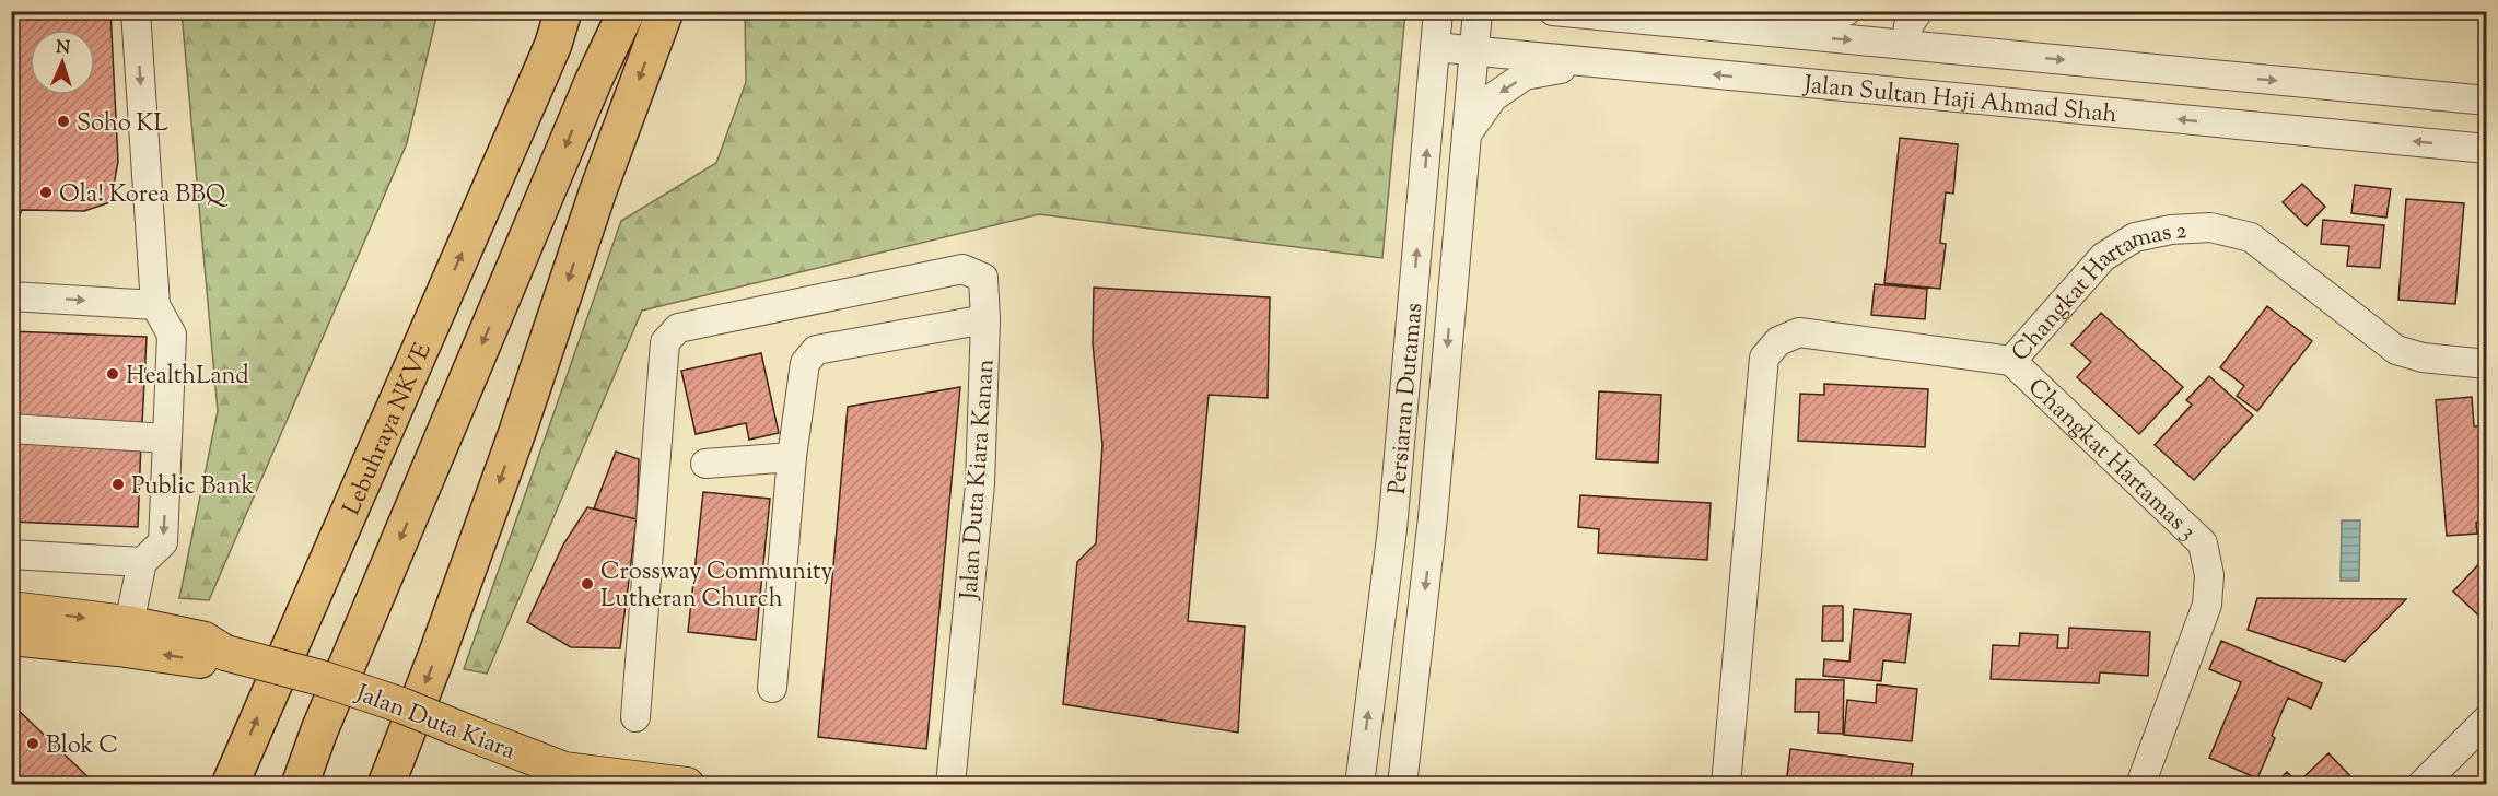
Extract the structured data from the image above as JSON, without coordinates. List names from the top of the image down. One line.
{"streets":{"highway":["Lebuhraya NKVE"],"main road":["Jalan Duta Kiara"],"street":["Jalan Sultan Haji Ahmad Shah","Changkat Hartamas 2","Persiaran Dutamas","Changkat Hartamas 3","Jalan Duta Kiara Kanan"]},"crossings":[["Jalan Sultan Haji Ahmad Shah","Persiaran Dutamas"],["Changkat Hartamas 2","Changkat Hartamas 3"]],"places":["Soho KL","Ola! Korea BBQ","HealthLand","Public Bank","Crossway Community Lutheran Church","Blok C"],"north":"top"}
